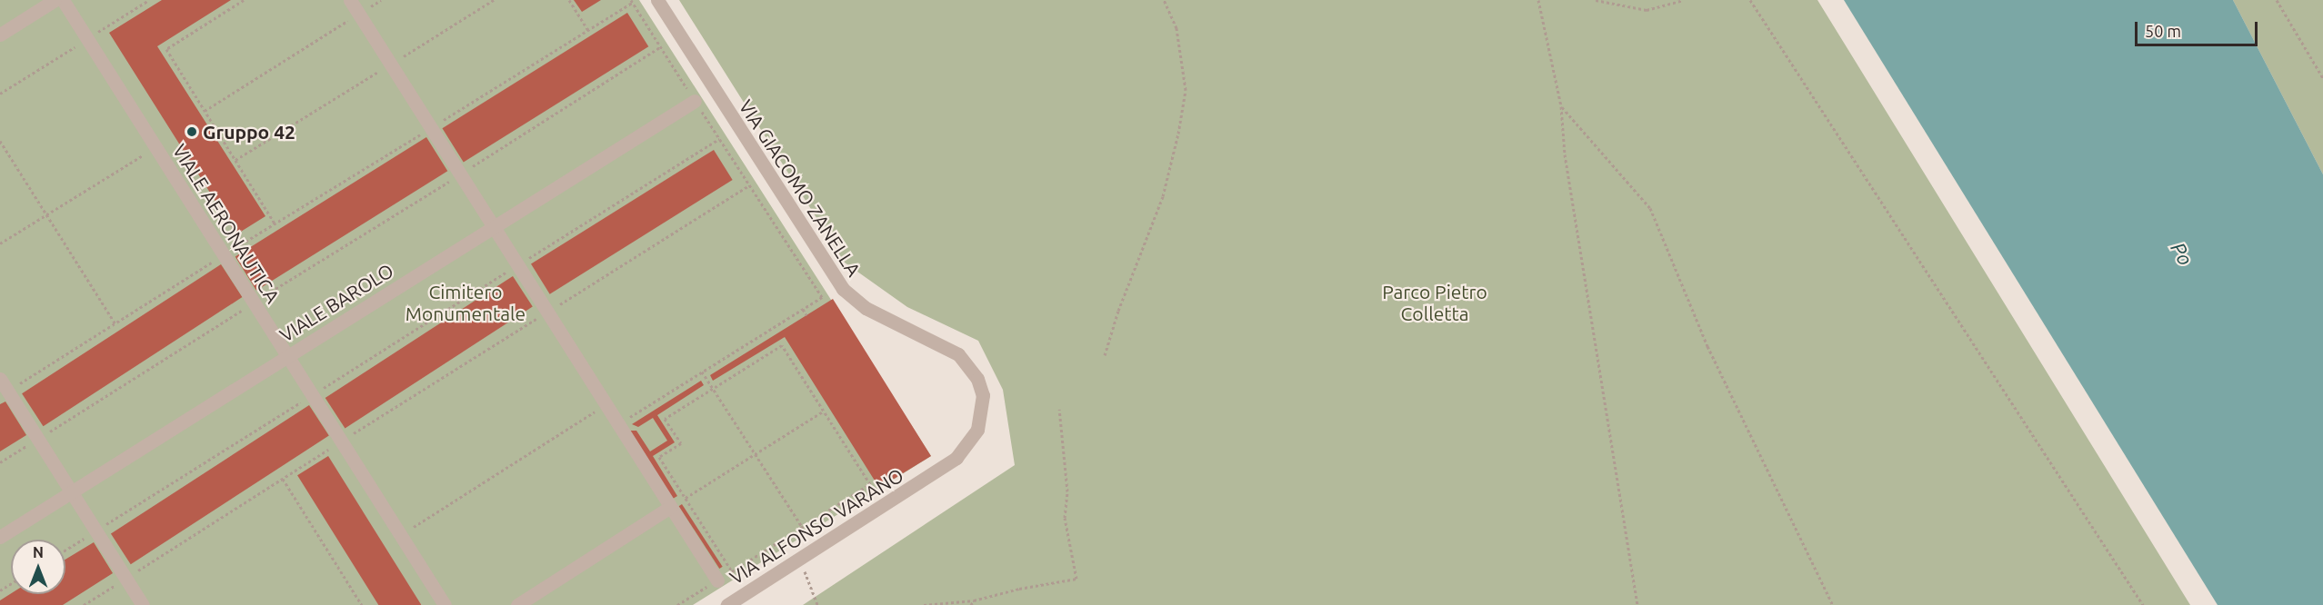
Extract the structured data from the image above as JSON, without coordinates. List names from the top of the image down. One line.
{"streets":{"street":["VIA GIACOMO ZANELLA","VIALE AERONAUTICA","VIALE BAROLO","VIA ALFONSO VARANO"]},"crossings":[["VIA GIACOMO ZANELLA","VIA ALFONSO VARANO"],["VIALE AERONAUTICA","VIALE BAROLO"]],"water":["Po"],"parks":["Cimitero Monumentale","Parco Pietro Colletta"],"places":["Gruppo 42"],"scale_bar":"50 m","north":"top"}
